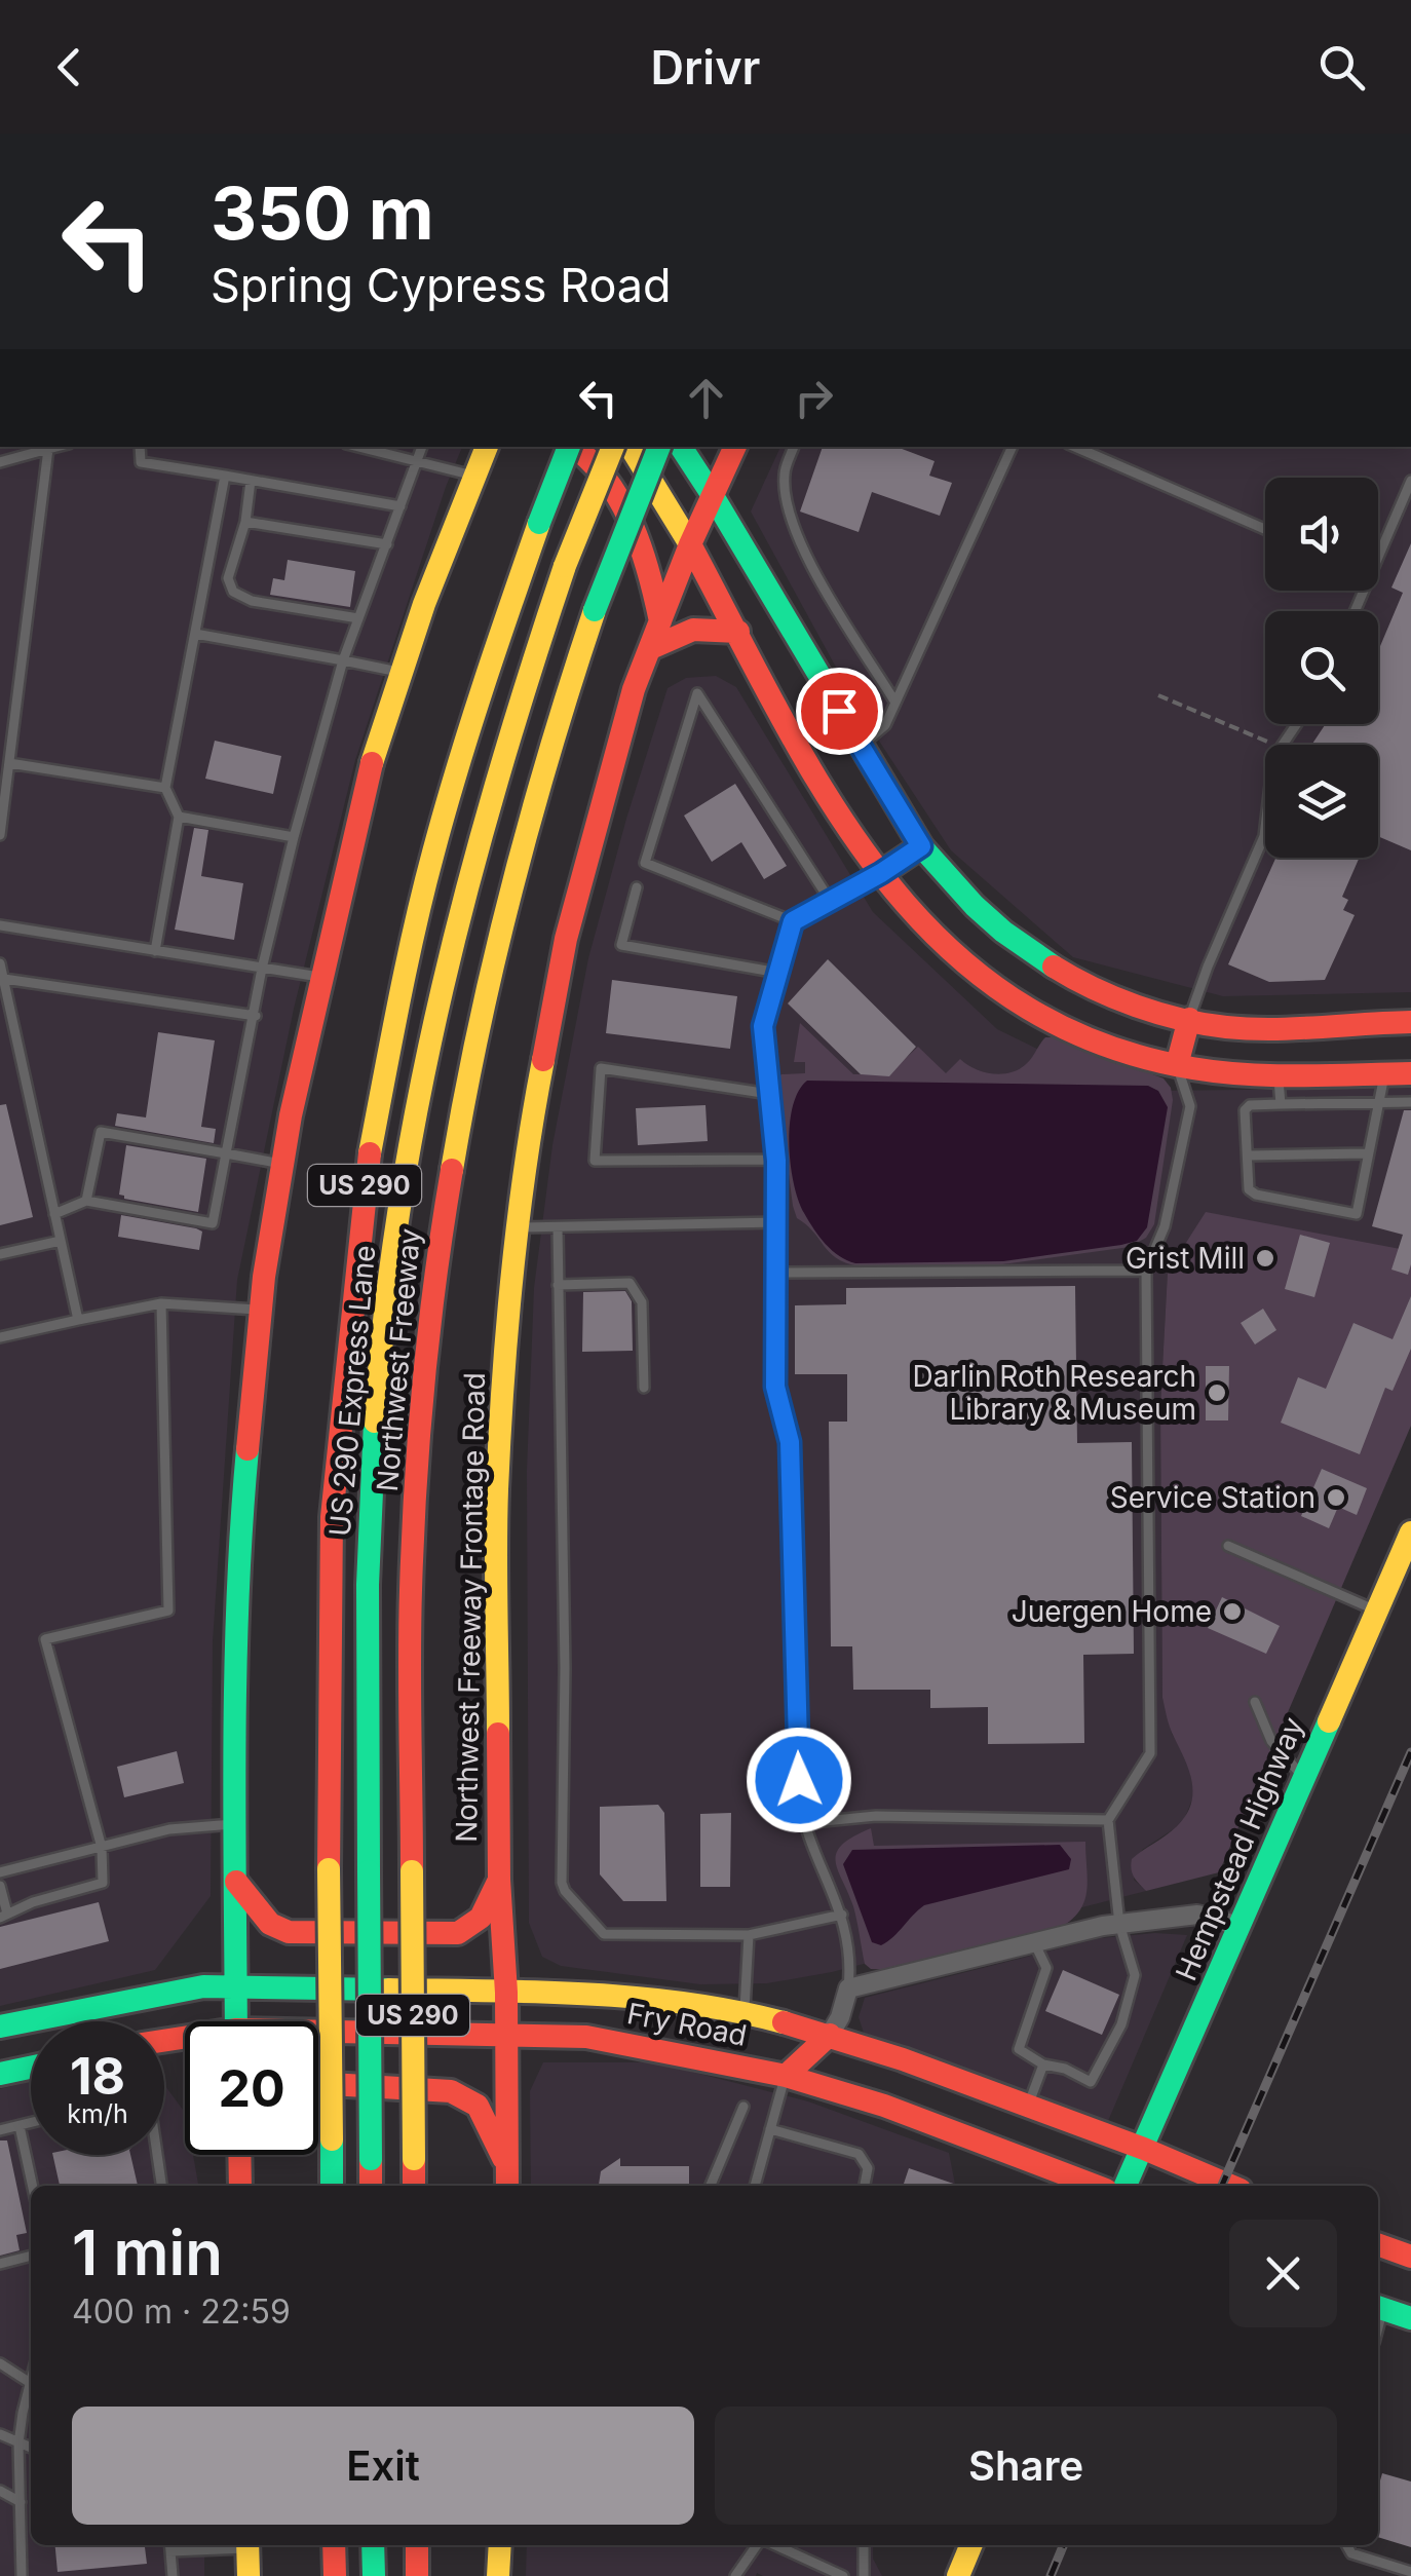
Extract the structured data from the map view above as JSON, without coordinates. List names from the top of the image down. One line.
{"streets":{"main road":["US 290","Northwest Freeway","US 290 Express Lane","Northwest Freeway Frontage Road","Hempstead Highway","Fry Road"]},"crossings":[["Northwest Freeway Frontage Road","Fry Road"],["Hempstead Highway","Fry Road"]],"places":["Grist Mill","Darlin Roth Research Library & Museum","Service Station","Juergen Home"],"page":{"header":"Drivr","turn":["350 m","Spring Cypress Road"],"speed":"18 km/h","limit":"20","heading":["1 min","400 m · 22:59"],"buttons":["Exit","Share"]}}
